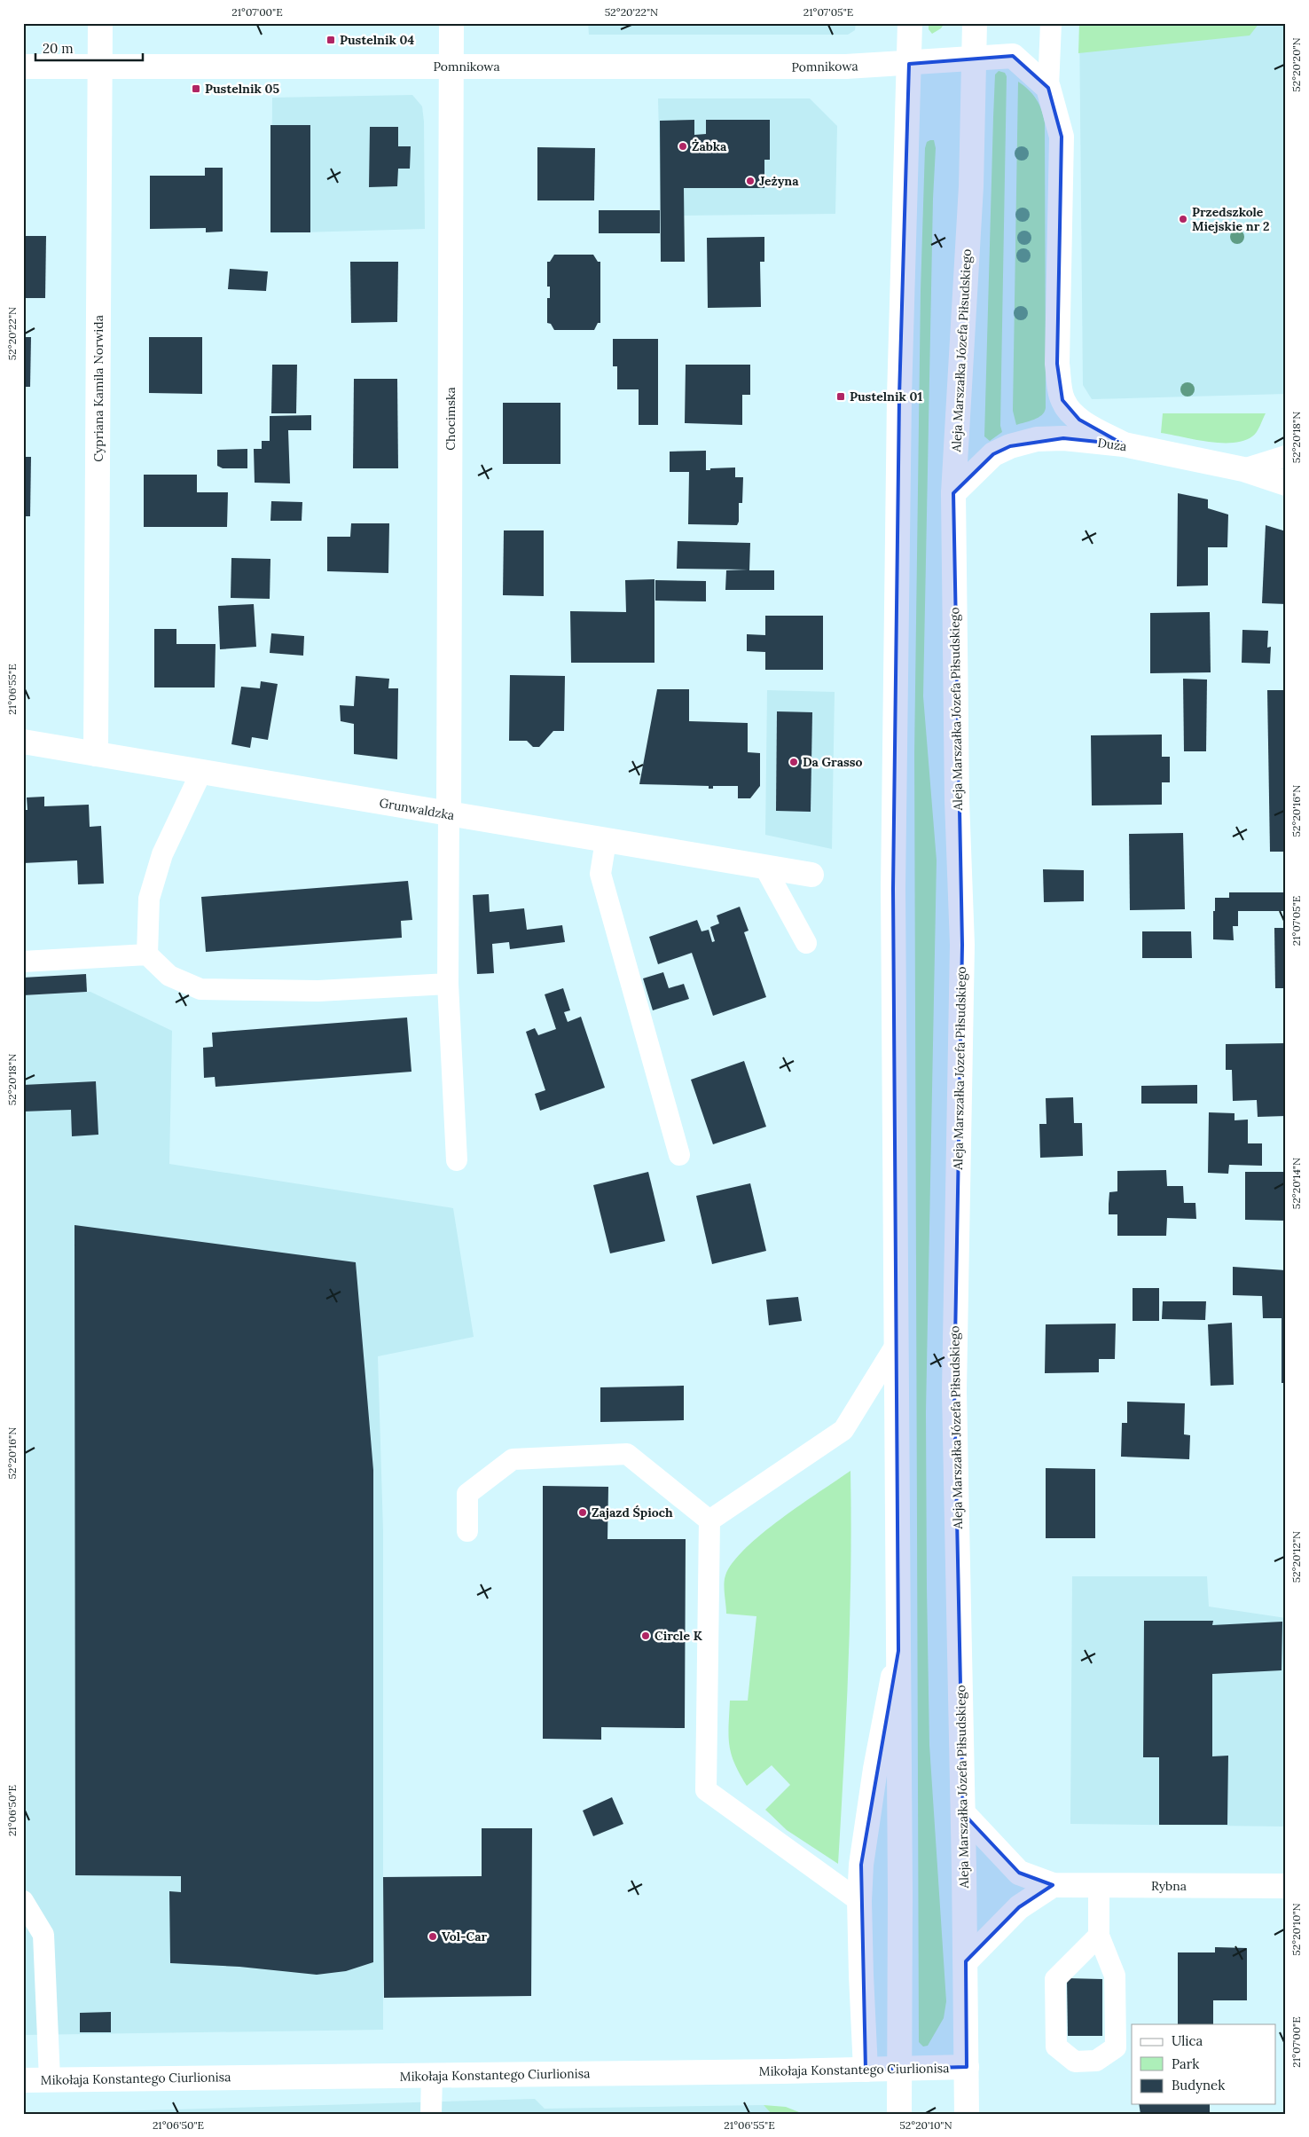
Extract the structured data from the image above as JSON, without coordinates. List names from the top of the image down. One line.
{"streets":{"street":["Pomnikowa","Aleja Marszałka Józefa Piłsudskiego","Cypriana Kamila Norwida","Chocimska","Duża","Grunwaldzka","Rybna","Mikołaja Konstantego Ciurlionisa"]},"crossings":[["Pomnikowa","Aleja Marszałka Józefa Piłsudskiego"],["Pomnikowa","Cypriana Kamila Norwida"],["Pomnikowa","Chocimska"],["Aleja Marszałka Józefa Piłsudskiego","Duża"],["Aleja Marszałka Józefa Piłsudskiego","Rybna"],["Aleja Marszałka Józefa Piłsudskiego","Mikołaja Konstantego Ciurlionisa"],["Cypriana Kamila Norwida","Grunwaldzka"],["Chocimska","Grunwaldzka"]],"places":{"transit":["Pustelnik 04","Pustelnik 05","Pustelnik 01"],"other":["Żabka","Jeżyna","Przedszkole Miejskie nr 2","Da Grasso","Zajazd Śpioch","Circle K","Vol-Car"]},"legend":["Ulica","Park","Budynek"],"scale_bar":"20 m","coordinates":["21°07'00\"E","52°20'22\"N","21°07'05\"E","52°20'20\"N","52°20'18\"N","21°06'55\"E","52°20'16\"N","52°20'14\"N","52°20'12\"N","21°06'50\"E","52°20'10\"N"]}
